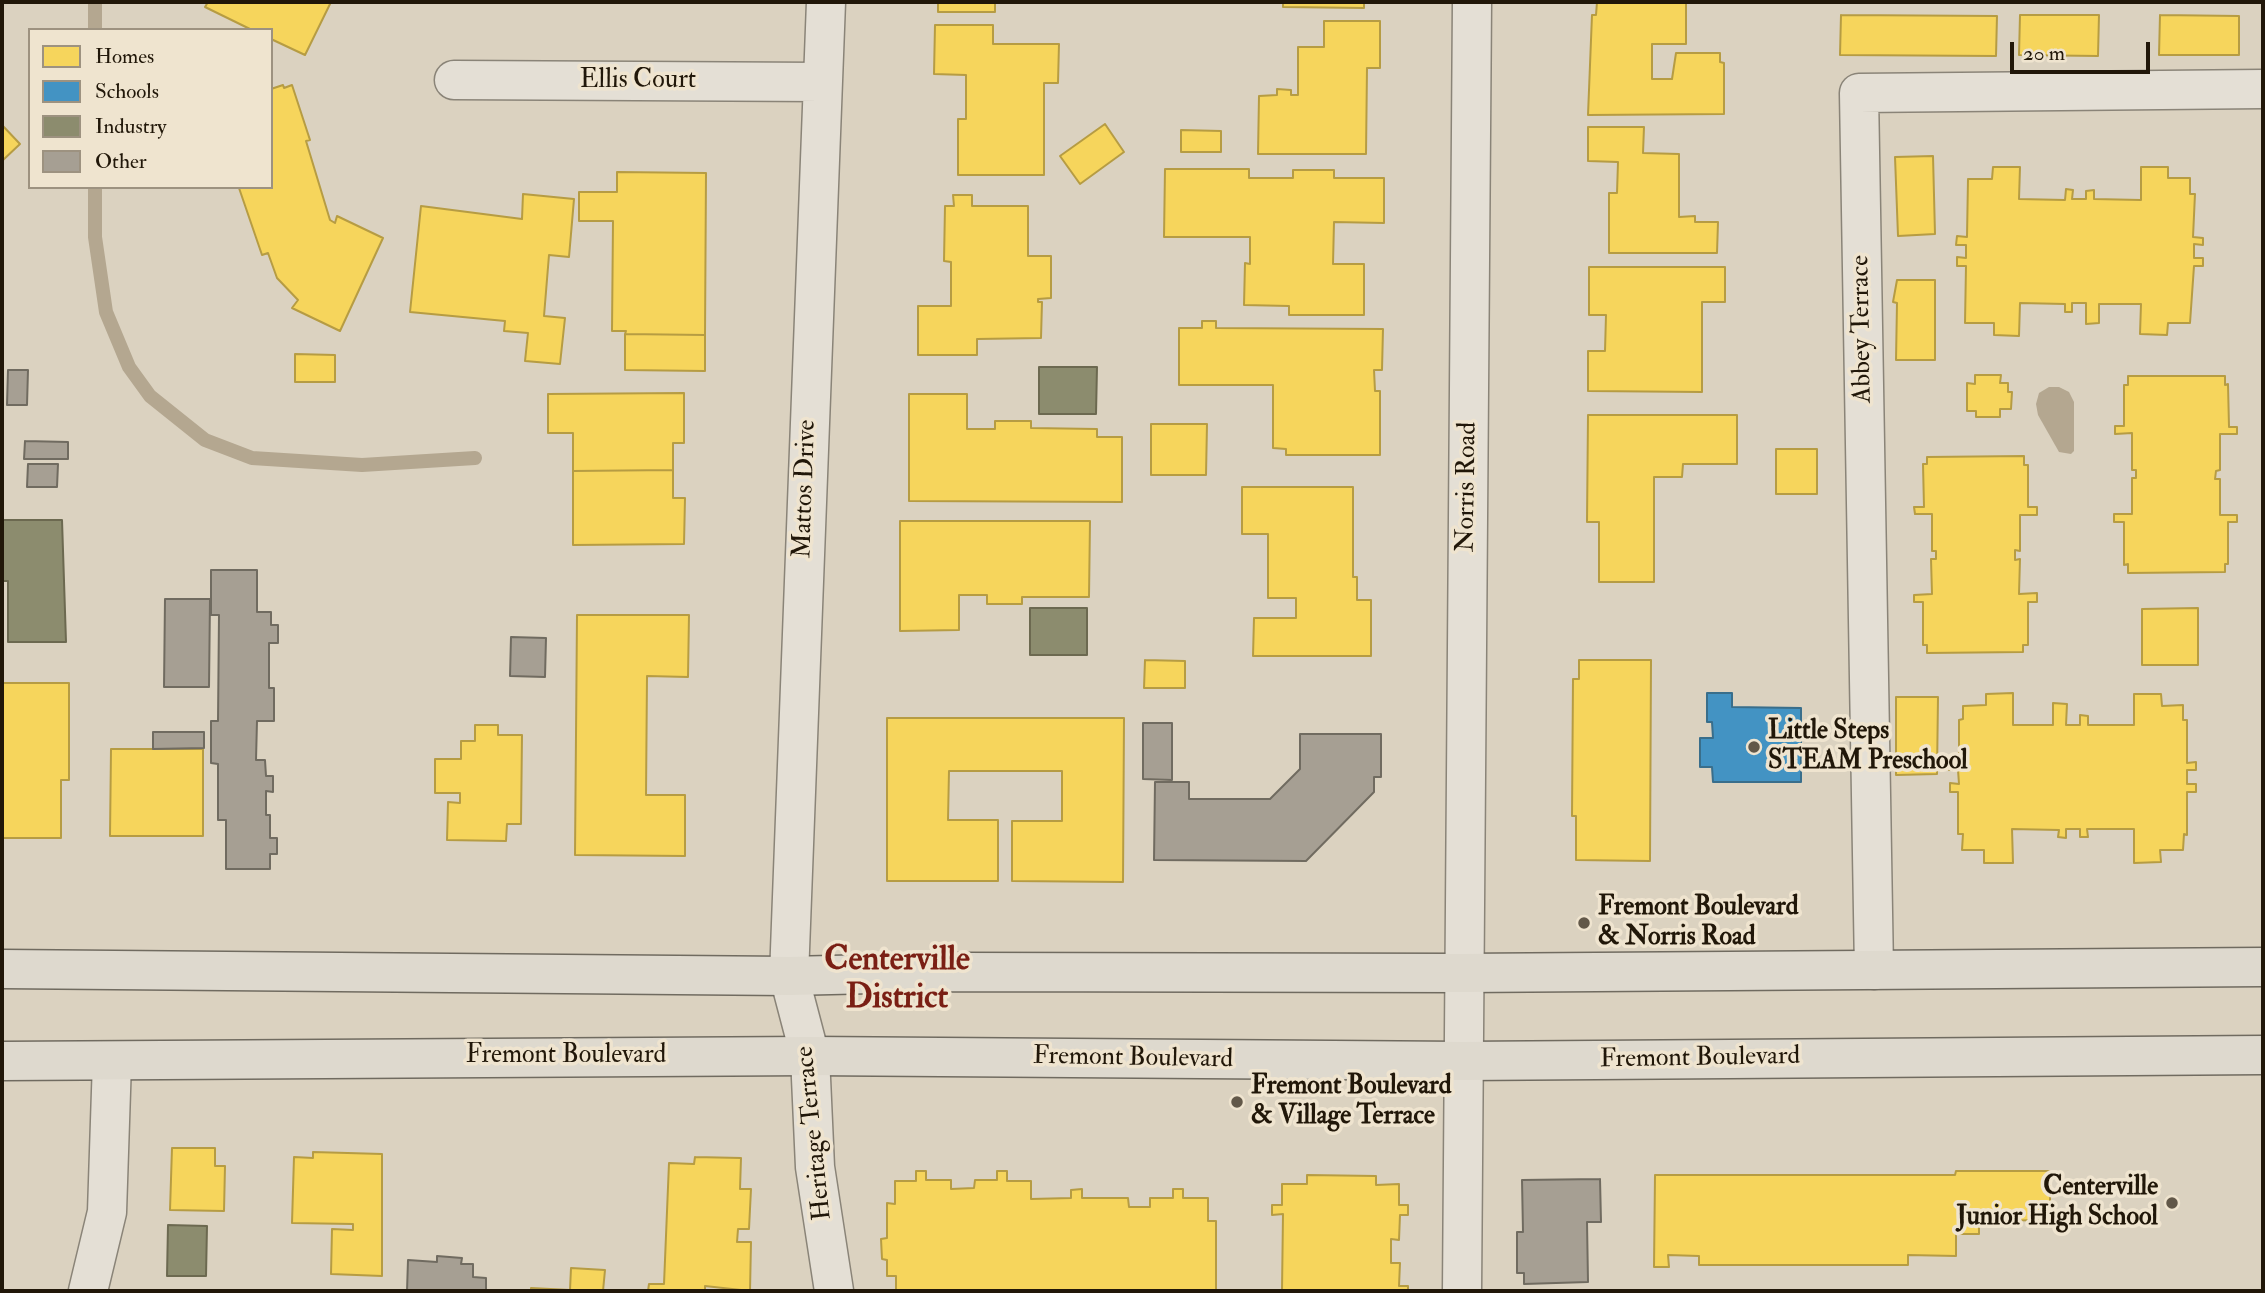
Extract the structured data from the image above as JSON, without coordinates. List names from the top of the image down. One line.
{"streets":{"main road":["Fremont Boulevard"],"street":["Ellis Court","Abbey Terrace","Norris Road","Mattos Drive","Heritage Terrace"]},"crossings":[["Ellis Court","Mattos Drive"],["Norris Road","Fremont Boulevard"],["Mattos Drive","Heritage Terrace"],["Fremont Boulevard","Heritage Terrace"]],"districts":["Centerville District"],"places":["Little Steps STEAM Preschool","Fremont Boulevard & Norris Road","Fremont Boulevard & Village Terrace","Centerville Junior High School"],"legend":["Homes","Schools","Industry","Other"],"scale_bar":"20 m"}
